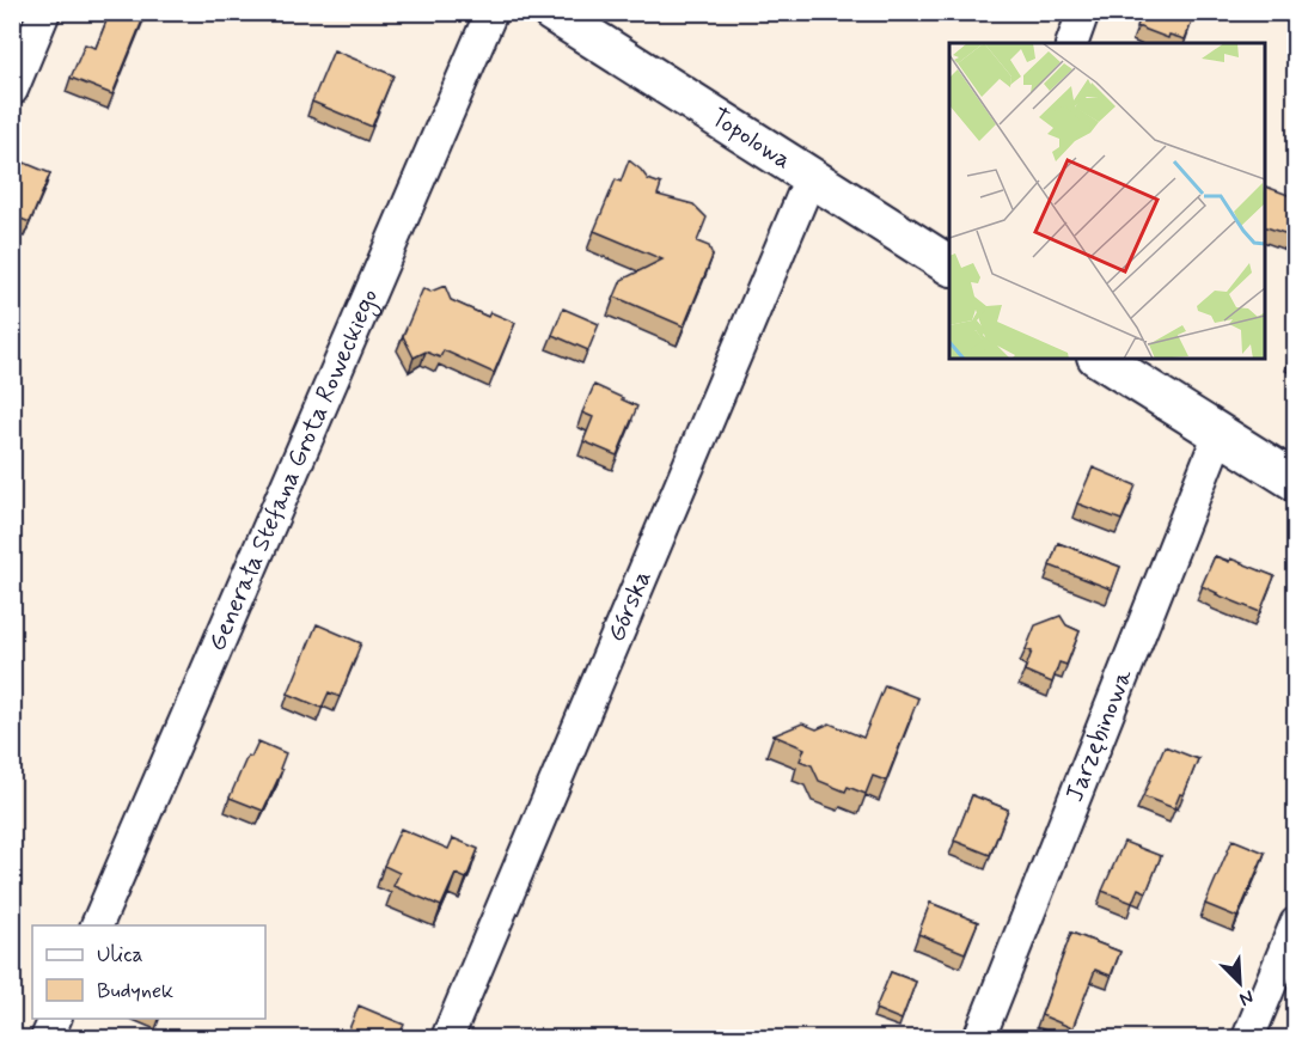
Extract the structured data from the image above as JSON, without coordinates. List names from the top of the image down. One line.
{"streets":{"street":["Topolowa","Generała Stefana Grota Roweckiego","Górska","Jarzębinowa"]},"crossings":[["Topolowa","Górska"]],"legend":["Ulica","Budynek"],"north":"bottom right"}
